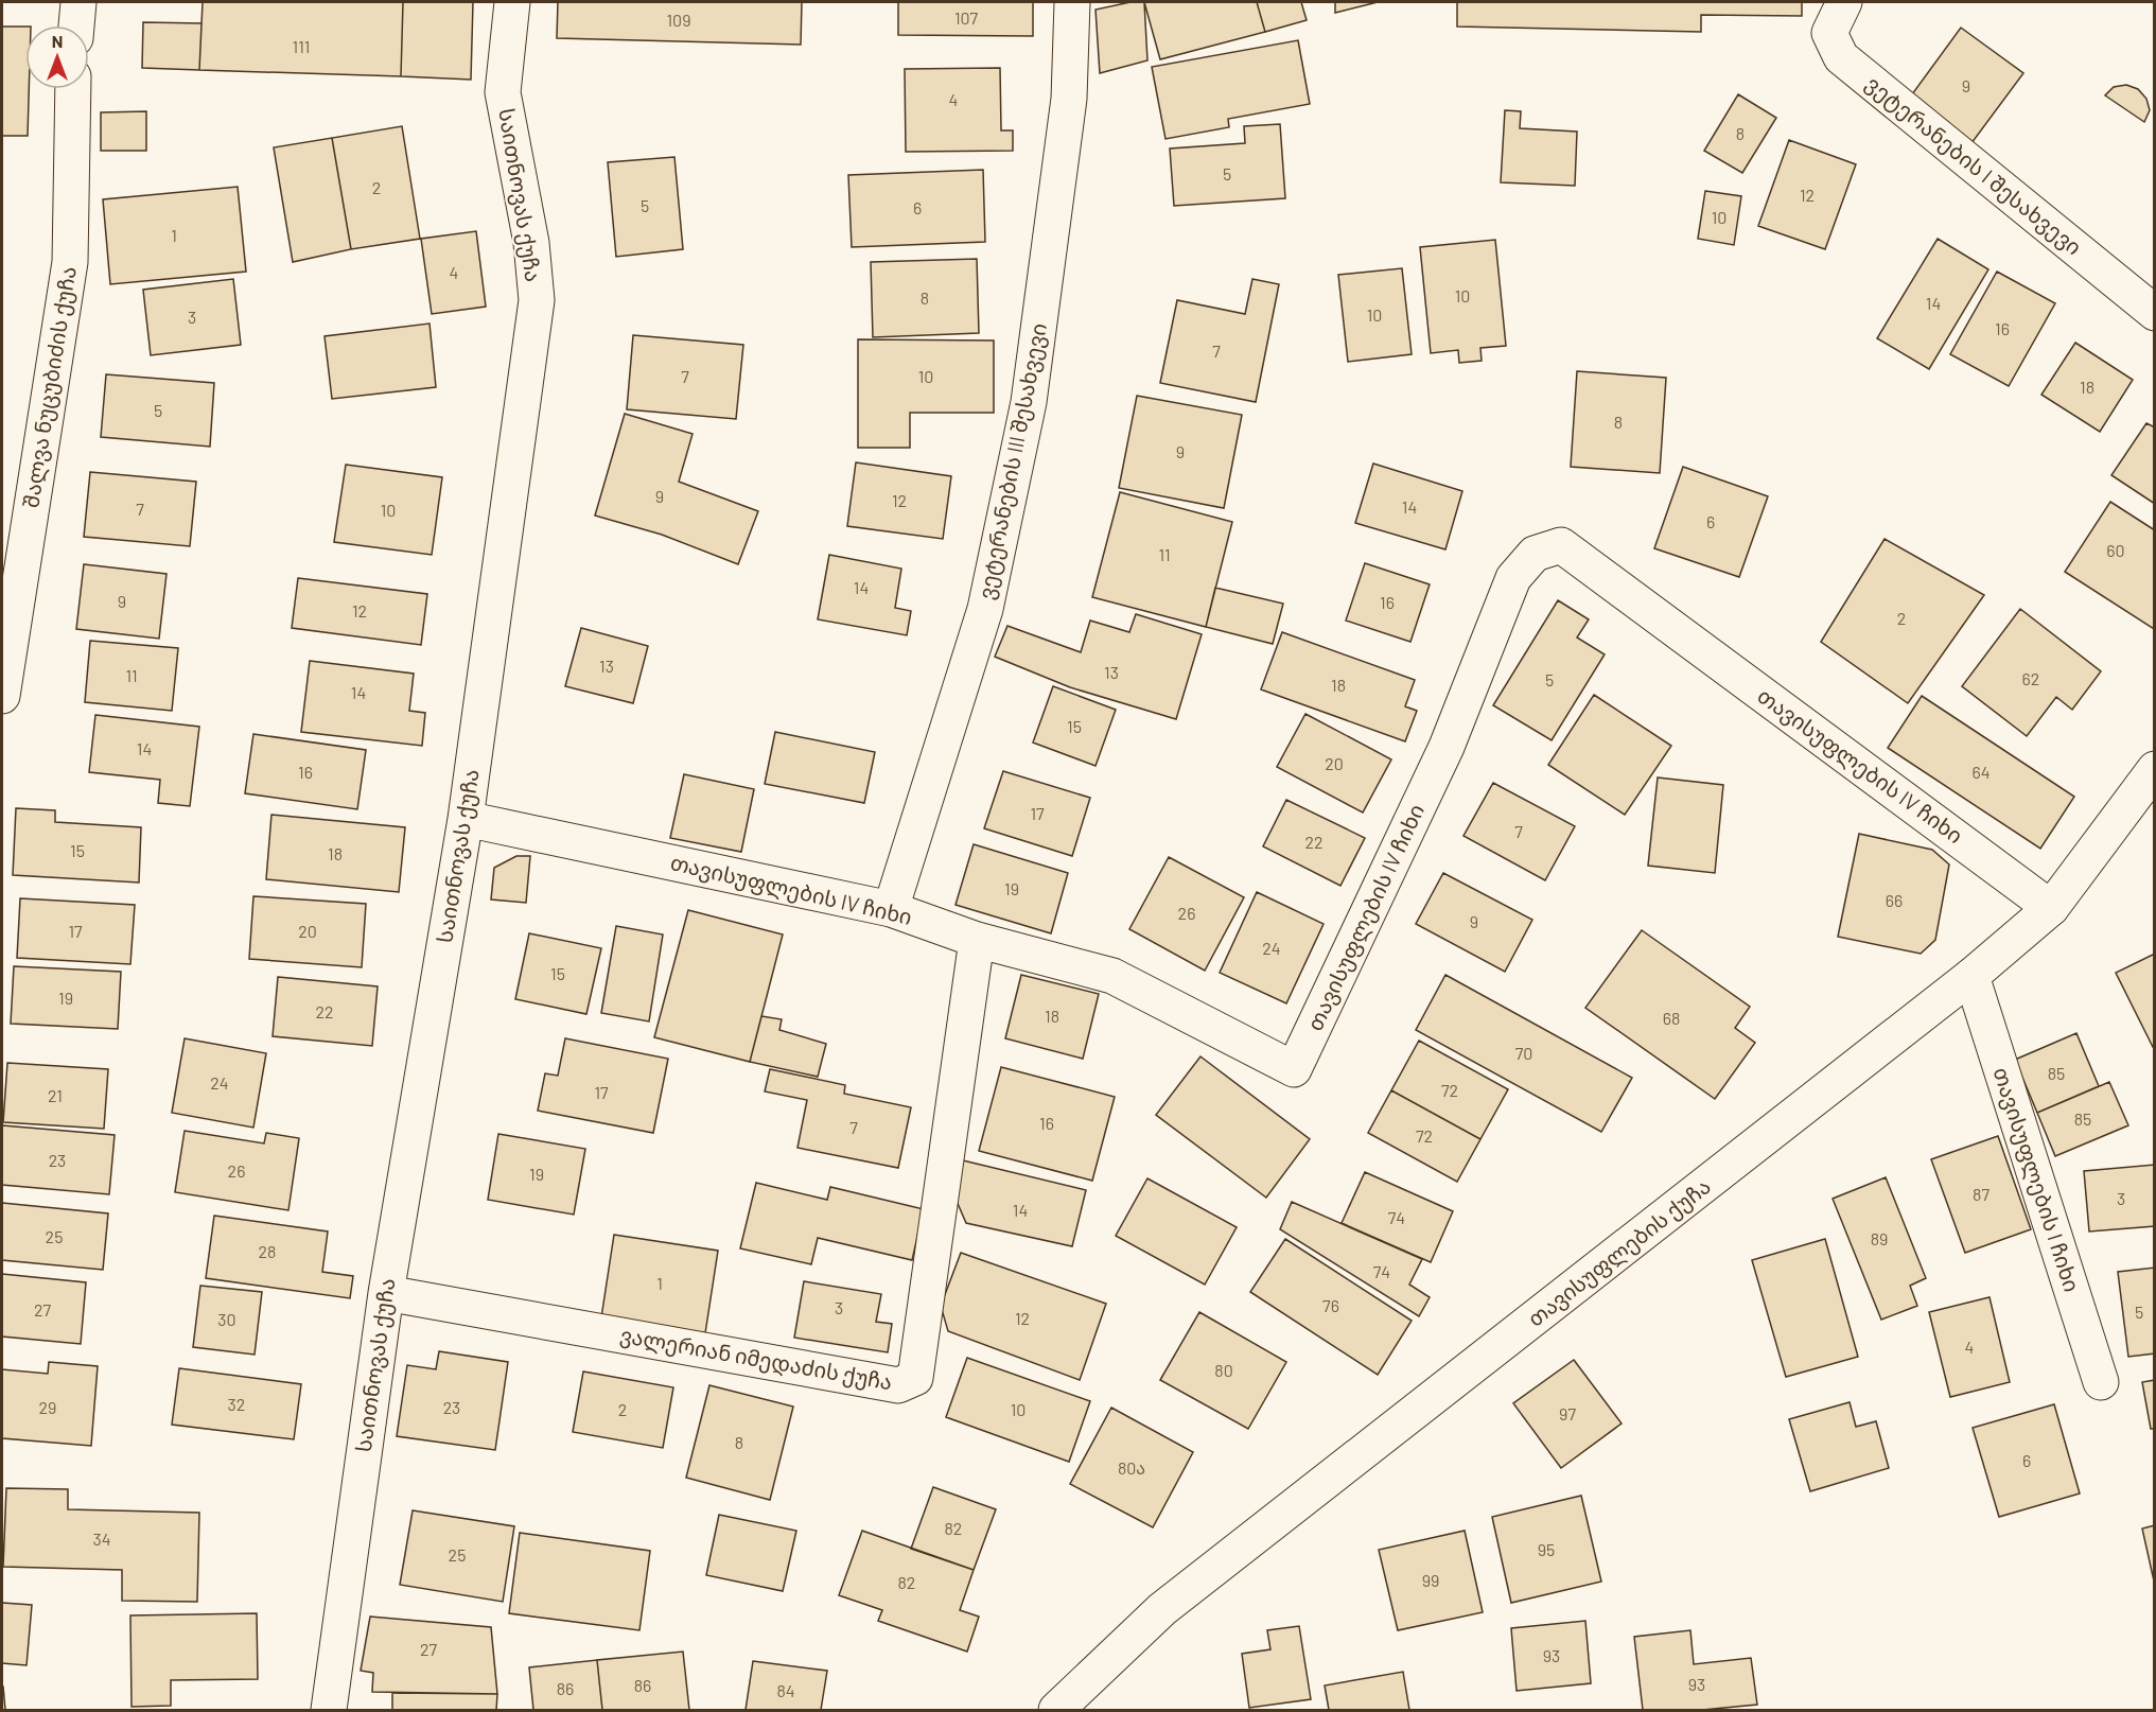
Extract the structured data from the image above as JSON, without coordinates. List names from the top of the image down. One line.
{"streets":{"street":["ვეტერანების I შესახვევი","საითნოვას ქუჩა","შალვა ნუცუბიძის ქუჩა","ვეტერანების III შესახვევი","თავისუფლების IV ჩიხი","თავისუფლების I ჩიხი","თავისუფლების ქუჩა","ვალერიან იმედაძის ქუჩა"]},"crossings":[["საითნოვას ქუჩა","თავისუფლების IV ჩიხი"],["საითნოვას ქუჩა","ვალერიან იმედაძის ქუჩა"],["ვეტერანების III შესახვევი","თავისუფლების IV ჩიხი"],["თავისუფლების IV ჩიხი","თავისუფლების ქუჩა"],["თავისუფლების IV ჩიხი","ვალერიან იმედაძის ქუჩა"],["თავისუფლების I ჩიხი","თავისუფლების ქუჩა"]],"house_numbers":["107","109","111","9","4","8","5","2","12","5","6","10","1","4","10","8","14","10","3","16","7","7","10","18","5","8","9","9","12","14","7","10","6","60","11","14","9","16","12","2","13","13","11","62","5","18","14","15","14","20","16","64","17","7","22","15","18","19","66","26","9","17","20","24","15","19","22","18","68","70","85","24","72","17","21","85","16","7","72","23","26","19","87","3","14","74","25","89","28","74","1","76","3","27","5","12","30","4","80","32","29","23","2","10","97","8","6","80ა","82","34","95","25","99","82","27","93","93","86","86","84"],"north":"top"}
